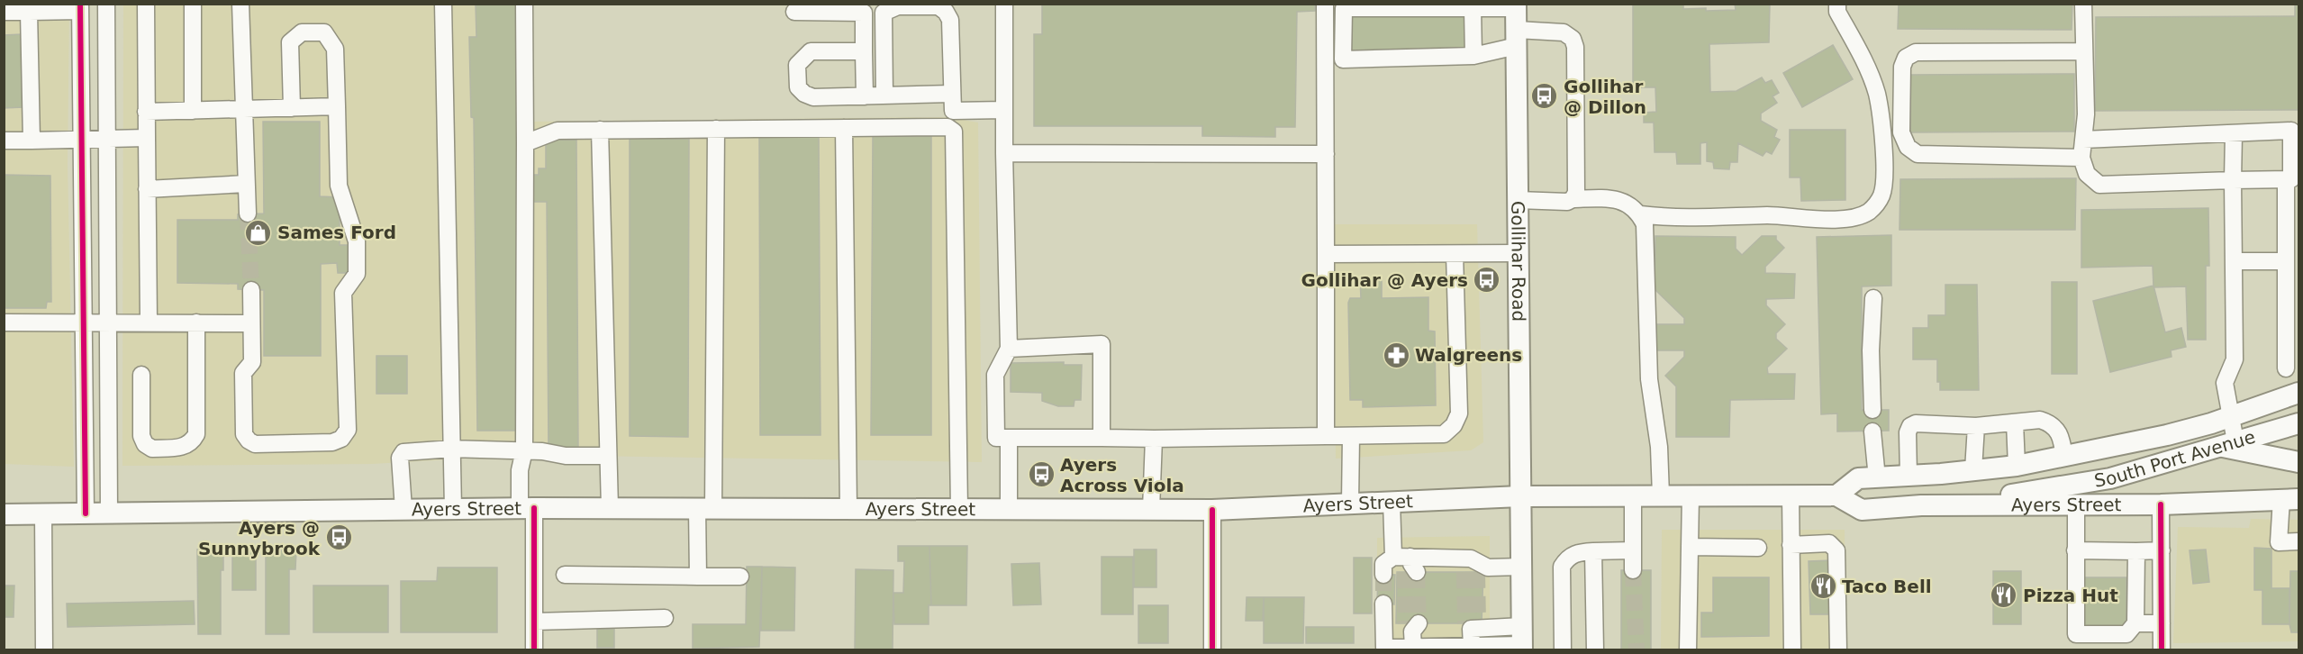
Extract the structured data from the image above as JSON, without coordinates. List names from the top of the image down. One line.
{"streets":{"main road":["Gollihar Road","South Port Avenue","Ayers Street"]},"crossings":[["Gollihar Road","Ayers Street"],["South Port Avenue","Ayers Street"]],"places":{"bus stop":["Gollihar @ Dillon","Gollihar @ Ayers","Ayers Across Viola","Ayers @ Sunnybrook"],"shop":["Sames Ford"],"pharmacy":["Walgreens"],"restaurant":["Taco Bell","Pizza Hut"]}}
